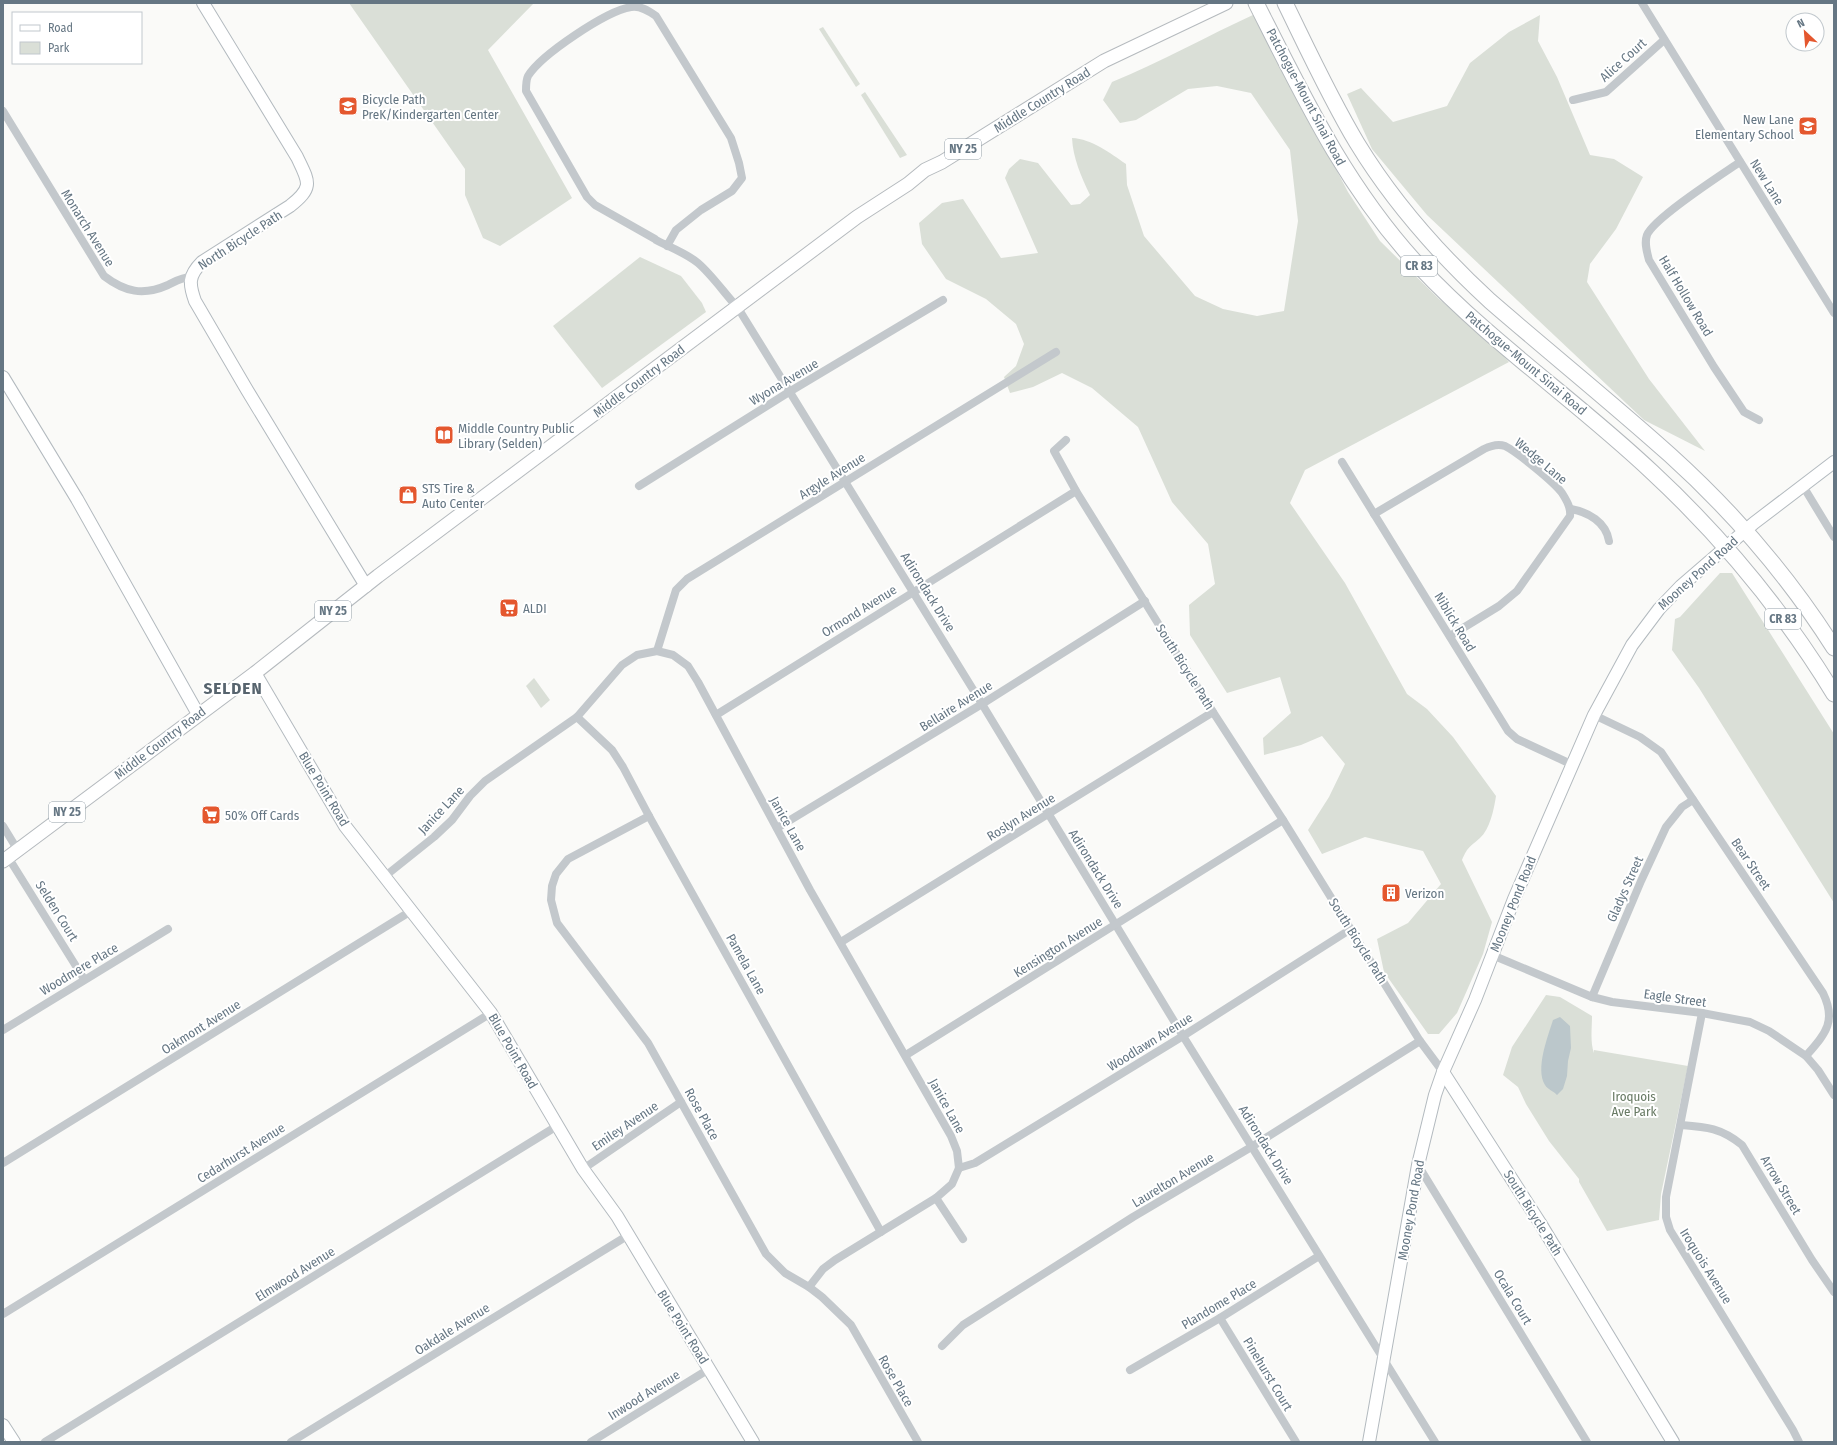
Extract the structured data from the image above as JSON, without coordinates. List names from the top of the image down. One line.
{"streets":{"highway":["Patchogue-Mount Sinai Road","CR 83"],"main road":["Middle Country Road","NY 25"],"street":["Alice Court","New Lane","Monarch Avenue","North Bicycle Path","Half Hollow Road","Wyona Avenue","Wedge Lane","Argyle Avenue","Mooney Pond Road","Adirondack Drive","Ormond Avenue","Niblick Road","South Bicycle Path","Bellaire Avenue","Blue Point Road","Janice Lane","Roslyn Avenue","Bear Street","Gladys Street","Selden Court","Kensington Avenue","Pamela Lane","Woodmere Place","Eagle Street","Oakmont Avenue","Woodlawn Avenue","Rose Place","Emiley Avenue","Cedarhurst Avenue","Laurelton Avenue","Arrow Street","Iroquois Avenue","Elmwood Avenue","Ocala Court","Plandome Place","Oakdale Avenue","Pinehurst Court","Inwood Avenue"]},"crossings":[["Alice Court","New Lane"],["Patchogue-Mount Sinai Road","Mooney Pond Road"],["Middle Country Road","North Bicycle Path"],["Middle Country Road","Adirondack Drive"],["Middle Country Road","Blue Point Road"],["Middle Country Road","Selden Court"],["New Lane","Half Hollow Road"],["Monarch Avenue","North Bicycle Path"],["Wyona Avenue","Adirondack Drive"],["Wedge Lane","Niblick Road"],["Argyle Avenue","Adirondack Drive"],["Argyle Avenue","Janice Lane"],["Mooney Pond Road","Adirondack Drive"],["Mooney Pond Road","Niblick Road"],["Mooney Pond Road","South Bicycle Path"],["Mooney Pond Road","Bear Street"],["Mooney Pond Road","Eagle Street"],["Mooney Pond Road","Ocala Court"],["Adirondack Drive","Ormond Avenue"],["Adirondack Drive","Bellaire Avenue"],["Adirondack Drive","Roslyn Avenue"],["Adirondack Drive","Kensington Avenue"],["Adirondack Drive","Woodlawn Avenue"],["Adirondack Drive","Laurelton Avenue"],["Adirondack Drive","Plandome Place"],["Ormond Avenue","South Bicycle Path"],["Ormond Avenue","Janice Lane"],["South Bicycle Path","Bellaire Avenue"],["South Bicycle Path","Roslyn Avenue"],["South Bicycle Path","Kensington Avenue"],["South Bicycle Path","Woodlawn Avenue"],["South Bicycle Path","Laurelton Avenue"],["Bellaire Avenue","Janice Lane"],["Blue Point Road","Janice Lane"],["Blue Point Road","Oakmont Avenue"],["Blue Point Road","Emiley Avenue"],["Blue Point Road","Cedarhurst Avenue"],["Blue Point Road","Elmwood Avenue"],["Blue Point Road","Oakdale Avenue"],["Blue Point Road","Inwood Avenue"],["Janice Lane","Roslyn Avenue"],["Janice Lane","Kensington Avenue"],["Janice Lane","Pamela Lane"],["Janice Lane","Woodlawn Avenue"],["Bear Street","Gladys Street"],["Bear Street","Eagle Street"],["Gladys Street","Eagle Street"],["Selden Court","Woodmere Place"],["Pamela Lane","Rose Place"],["Eagle Street","Iroquois Avenue"],["Rose Place","Emiley Avenue"],["Arrow Street","Iroquois Avenue"],["Plandome Place","Pinehurst Court"]],"districts":["SELDEN"],"parks":["Iroquois Ave Park"],"places":{"school or university":["Bicycle Path PreK/Kindergarten Center","New Lane Elementary School"],"library":["Middle Country Public Library (Selden)"],"shop":["STS Tire & Auto Center"],"supermarket":["ALDI","50% Off Cards"],"building":["Verizon"]},"legend":["Road","Park"],"north":"top left"}
